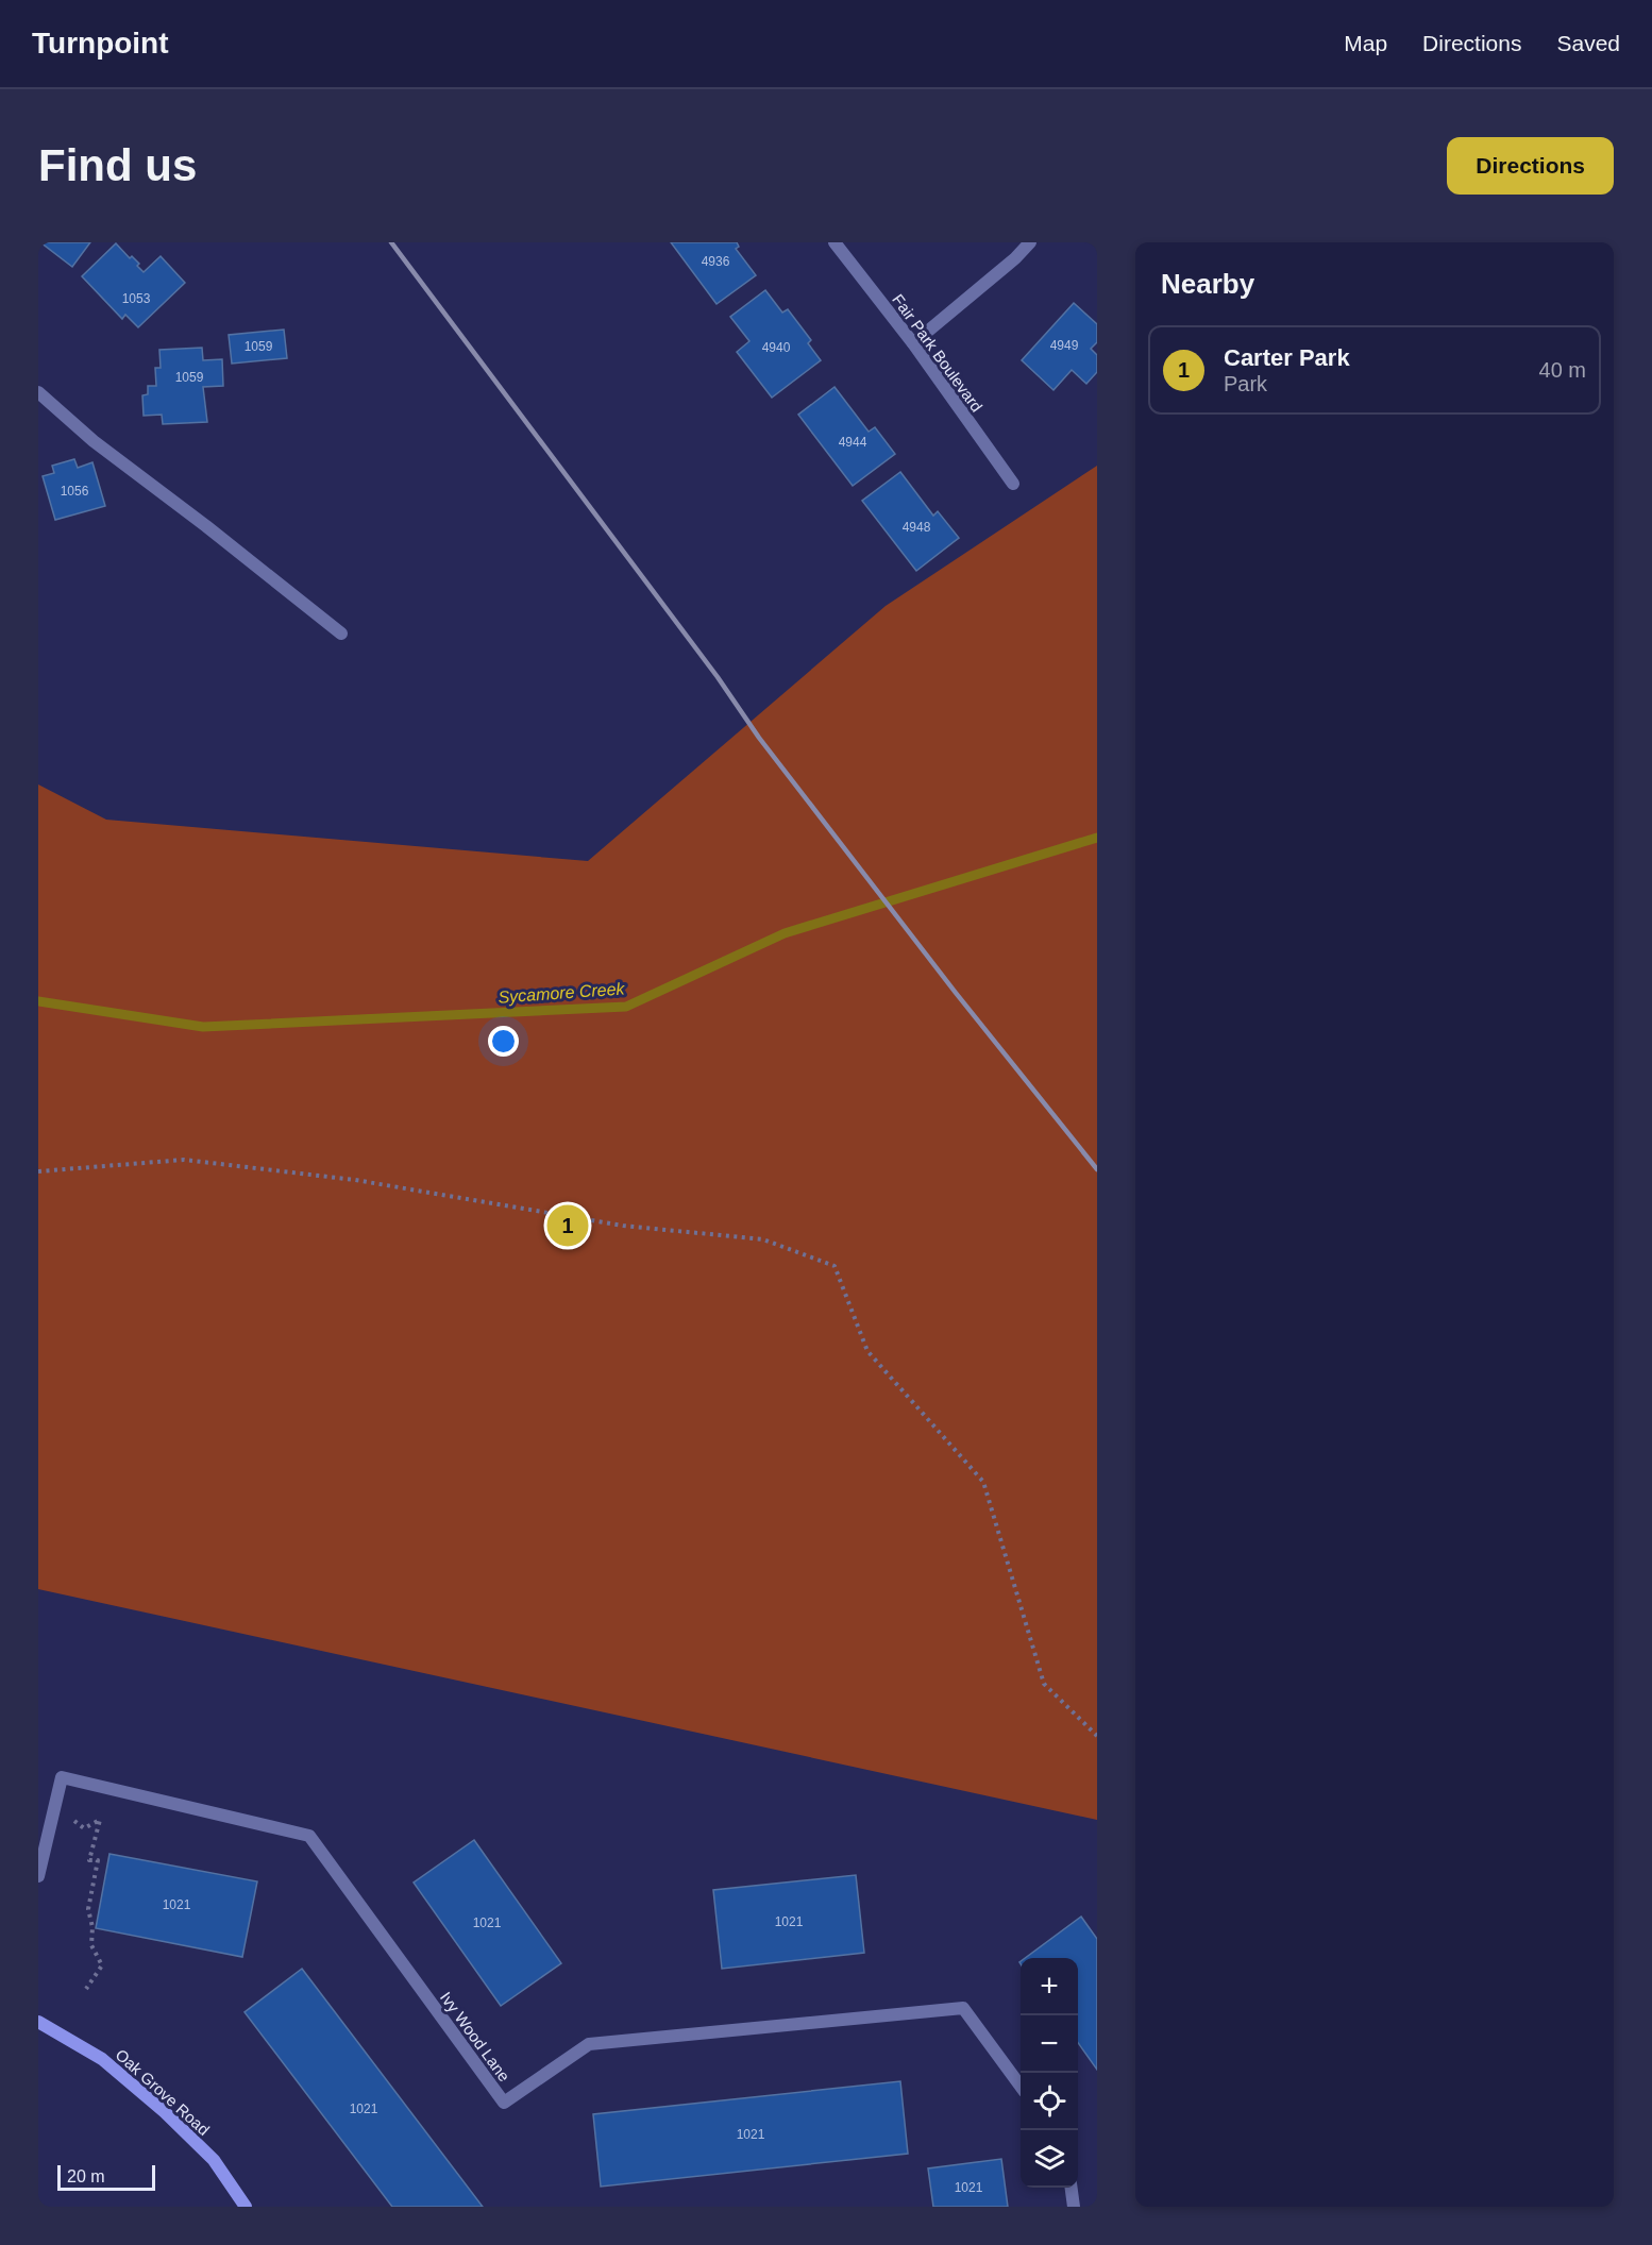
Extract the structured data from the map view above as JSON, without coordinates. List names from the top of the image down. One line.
{"streets":{"street":["Fair Park Boulevard","Ivy Wood Lane","Oak Grove Road"]},"water":["Sycamore Creek"],"house_numbers":["4936","1053","4949","1059","4940","1059","4944","1056","4948","1021","1021","1021","1021","1021","1021"],"scale_bar":"20 m","page":{"header":"Turnpoint","nav":["Map","Directions","Saved"],"buttons":"Directions","title":"Find us","heading":"Nearby","list":[{"mark":"1","name":"Carter Park","note":"Park","value":"40 m"}],"pins":"1","map_buttons":["+","−"],"scale":"20 m"}}
